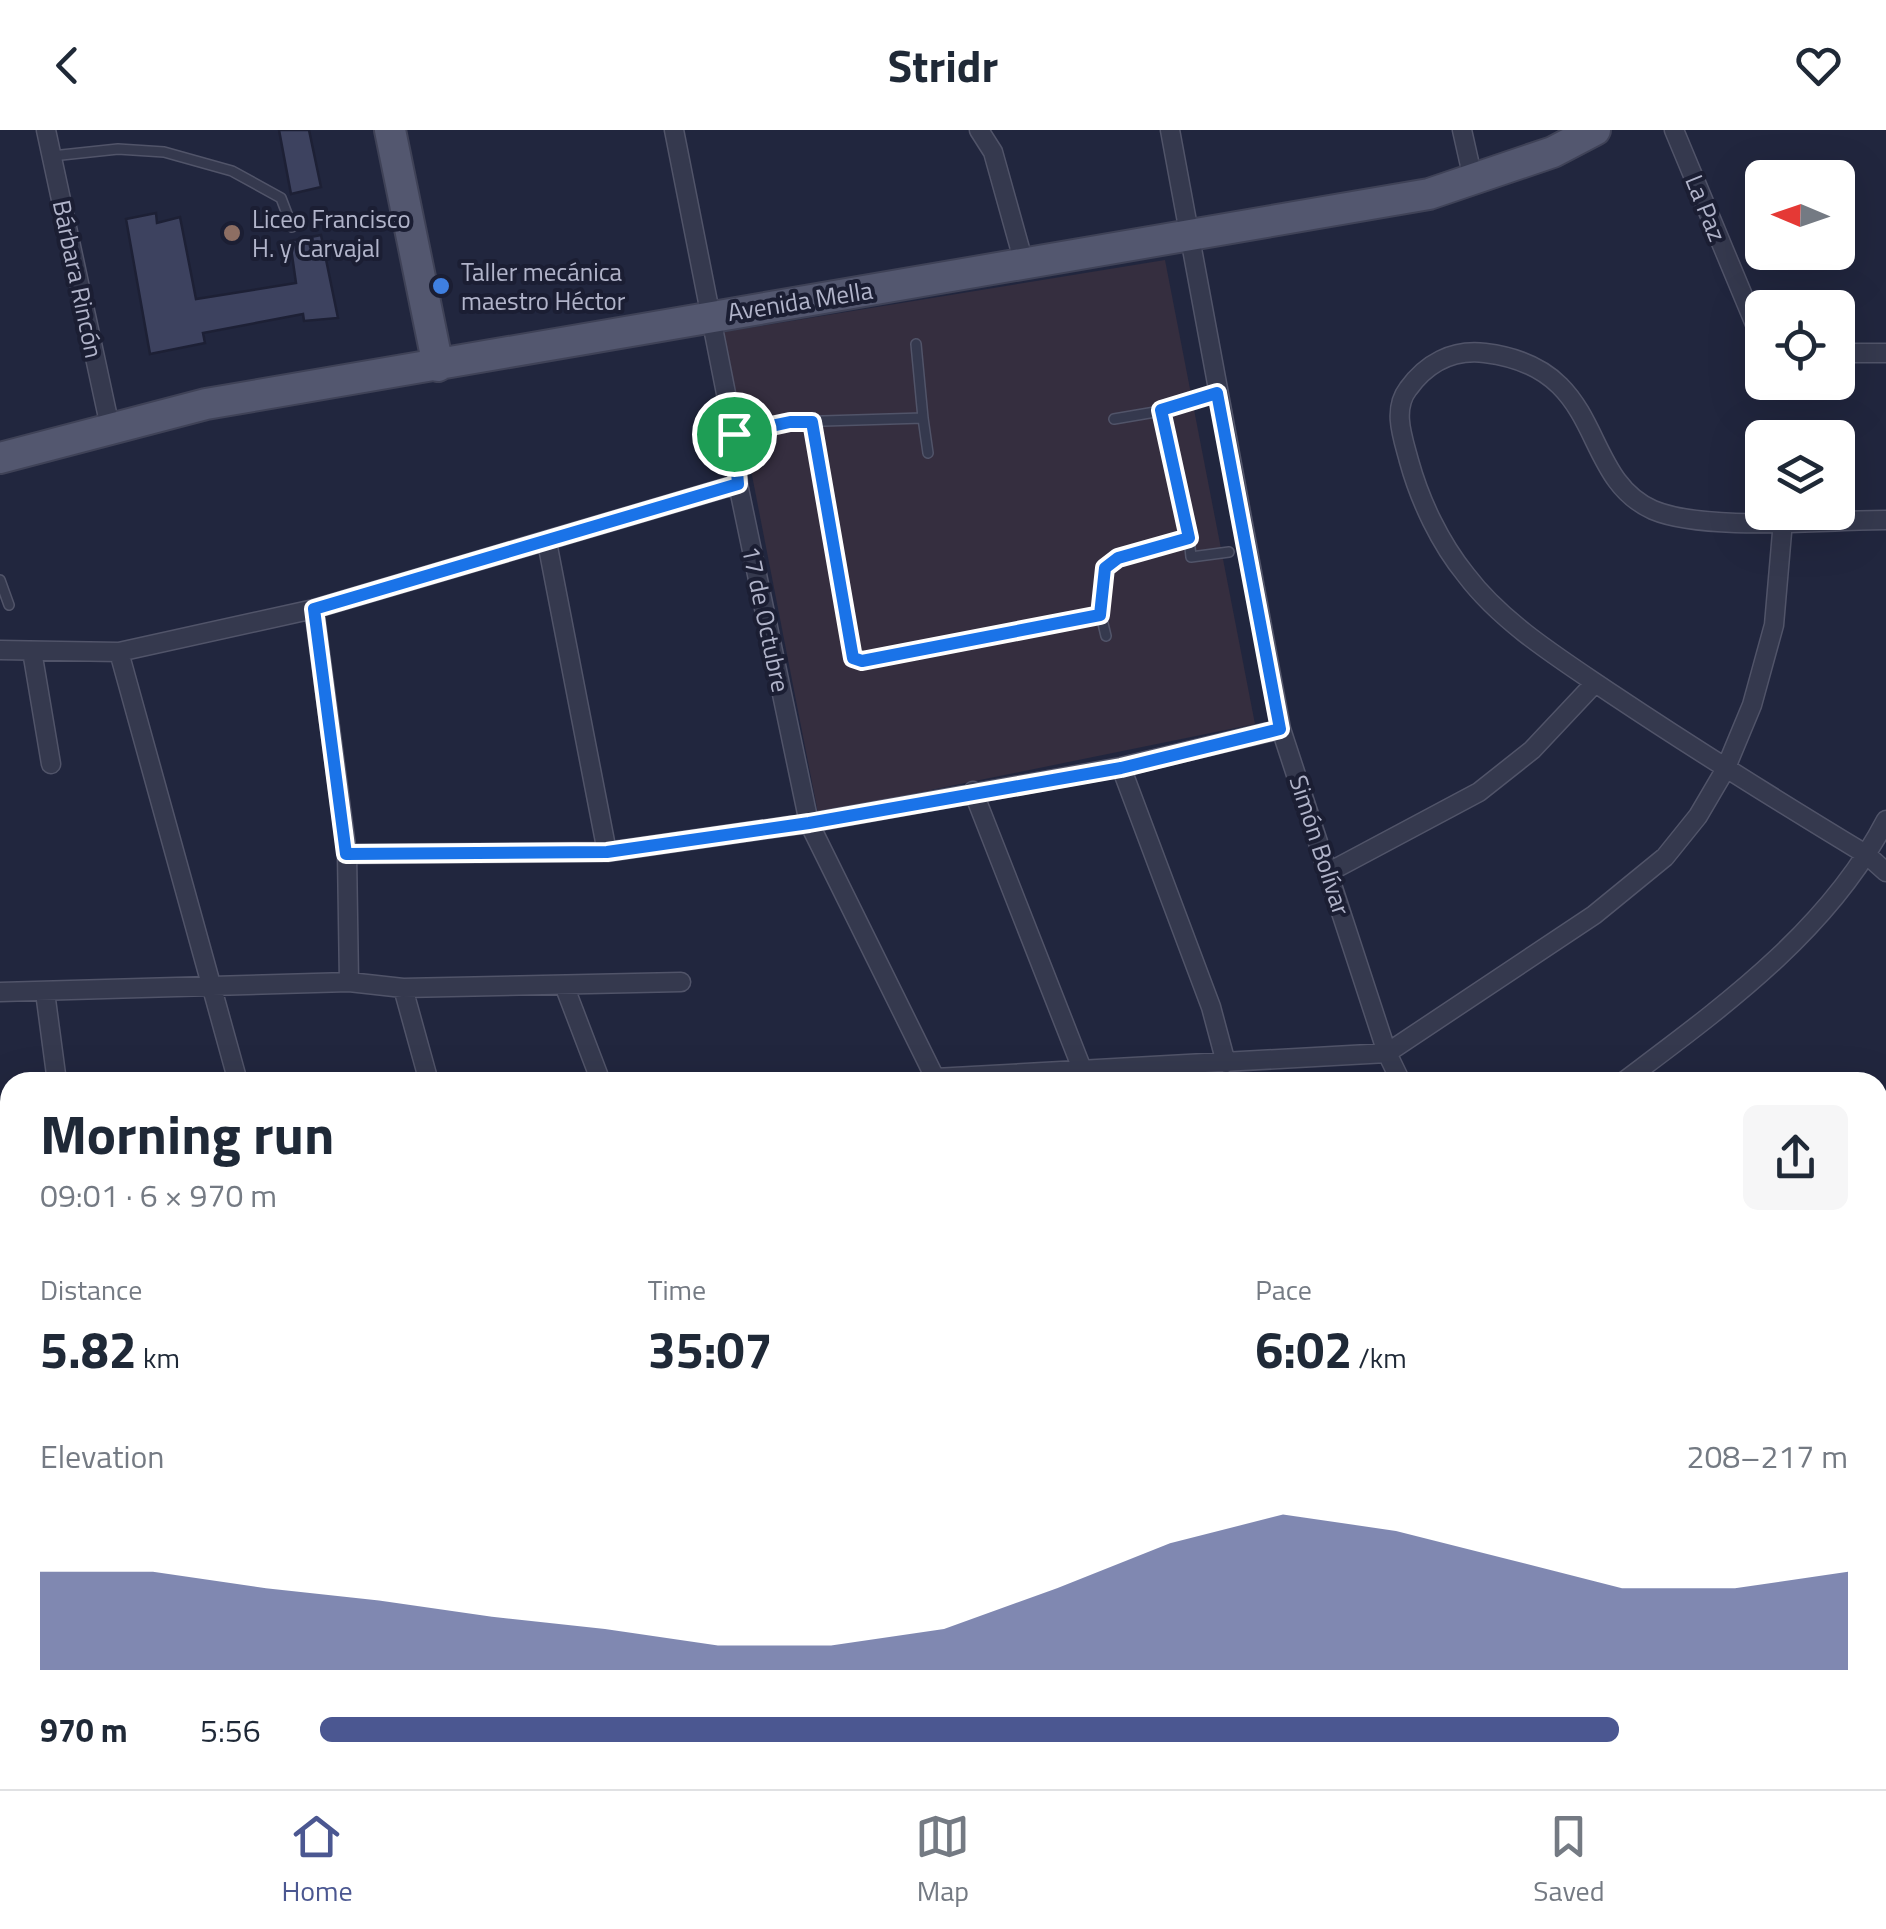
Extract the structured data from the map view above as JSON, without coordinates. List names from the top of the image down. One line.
{"streets":{"main road":["Avenida Mella"],"street":["La Paz","Bárbara Rincón","17 de Octubre","Simón Bolívar"]},"crossings":[["Bárbara Rincón","Avenida Mella"],["Avenida Mella","17 de Octubre"],["Avenida Mella","Simón Bolívar"]],"places":["Liceo Francisco H. y Carvajal","Taller mecánica maestro Héctor"],"north":"left","page":{"header":"Stridr","heading":["Morning run","09:01 · 6 × 970 m"],"stats":[["Distance","5.82 km"],["Time","35:07"],["Pace","6:02 /km"]],"chart":["Elevation","208–217 m"],"list":[{"name":"970 m","note":"5:56"}],"tabs":["Home","Map","Saved"]}}
